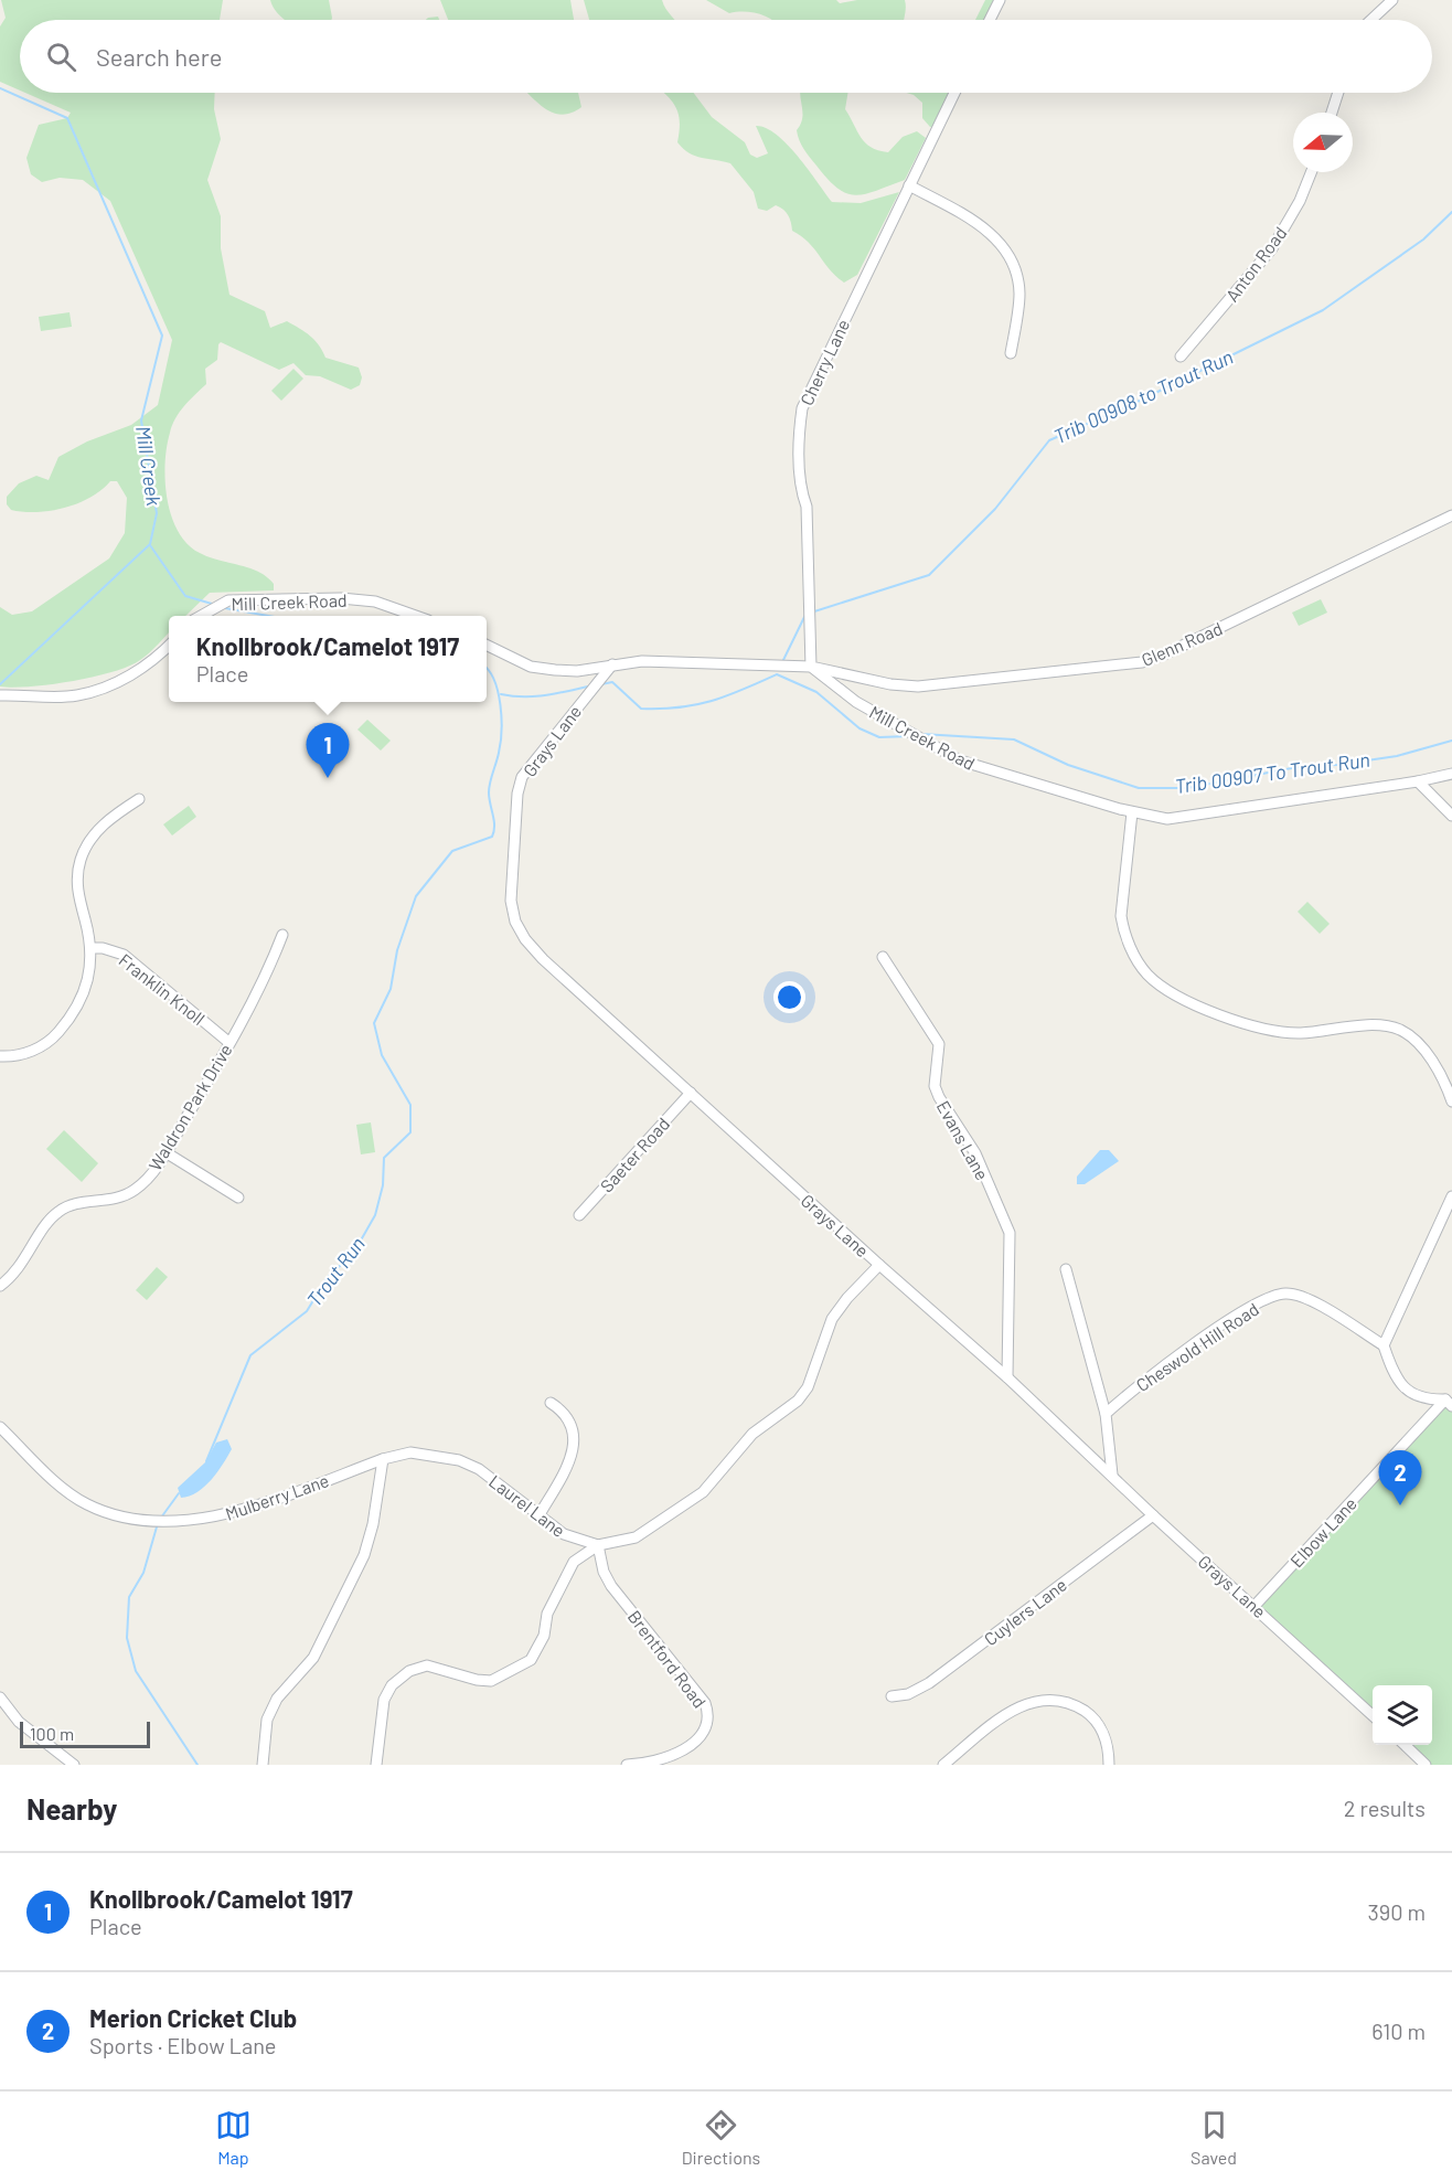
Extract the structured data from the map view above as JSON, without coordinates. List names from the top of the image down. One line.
{"streets":{"street":["Anton Road","Cherry Lane","Mill Creek Road","Glenn Road","Grays Lane","Franklin Knoll","Waldron Park Drive","Evans Lane","Saeter Road","Cheswold Hill Road","Mulberry Lane","Laurel Lane","Elbow Lane","Cuylers Lane","Brentford Road"]},"crossings":[["Cherry Lane","Mill Creek Road"],["Cherry Lane","Glenn Road"],["Mill Creek Road","Glenn Road"],["Grays Lane","Evans Lane"],["Grays Lane","Saeter Road"],["Grays Lane","Laurel Lane"],["Grays Lane","Elbow Lane"],["Grays Lane","Cuylers Lane"],["Franklin Knoll","Waldron Park Drive"],["Mulberry Lane","Laurel Lane"],["Laurel Lane","Brentford Road"]],"water":["Trib 00908 to Trout Run","Mill Creek","Trib 00907 To Trout Run","Trout Run"],"scale_bar":"100 m","north":"left","page":{"search":"Search here","popup":["Knollbrook/Camelot 1917","Place"],"pins":["1","2"],"scale":"100 m","heading":["Nearby","2 results"],"list":[{"mark":"1","name":"Knollbrook/Camelot 1917","note":"Place","value":"390 m"},{"mark":"2","name":"Merion Cricket Club","note":"Sports · Elbow Lane","value":"610 m"}],"nav":["Map","Directions","Saved"]}}
